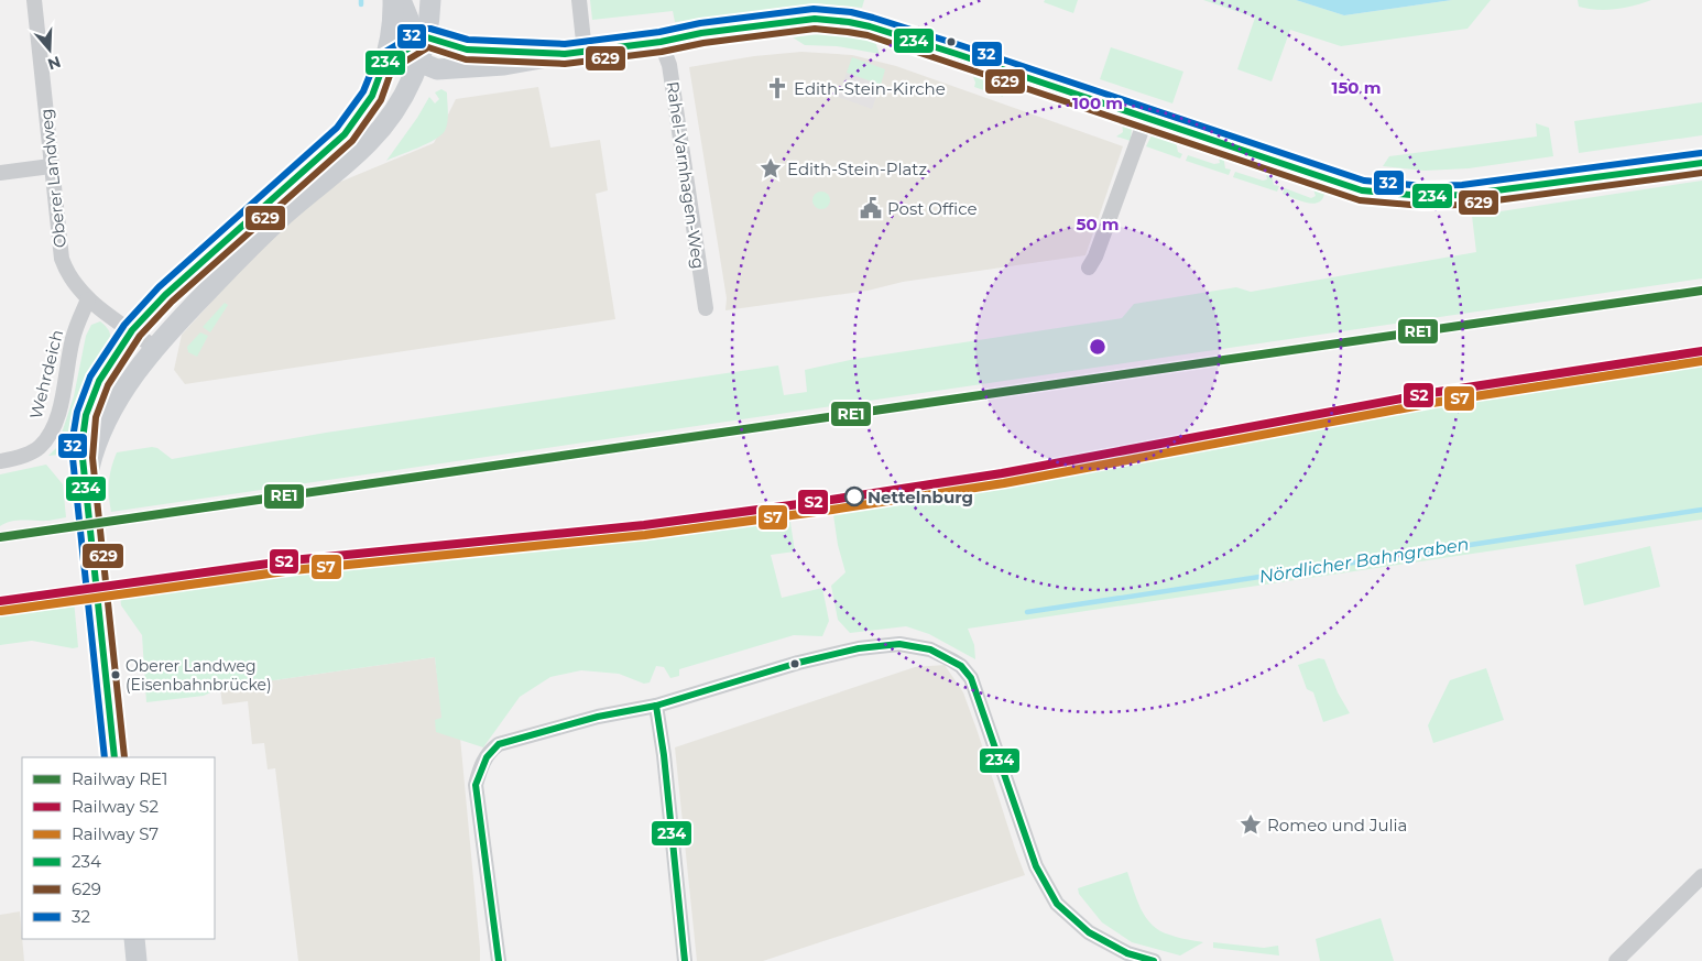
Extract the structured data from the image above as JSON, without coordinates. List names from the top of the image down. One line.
{"streets":{"street":["Rahel-Varnhagen-Weg","Oberer Landweg","Wehrdeich"]},"crossings":[["Oberer Landweg","Wehrdeich"]],"water":["Nördlicher Bahngraben"],"places":{"church":["Edith-Stein-Kirche"],"place":["Edith-Stein-Platz","Romeo und Julia"],"public building":["Post Office"],"other":["Nettelnburg","Oberer Landweg (Eisenbahnbrücke)"]},"lines":["transit line 32","transit line 234","transit line 629","rail line RE1","rail line S2","rail line S7"],"legend":["Railway RE1","Railway S2","Railway S7","234","629","32"],"north":"bottom","rings":["150 m","100 m","50 m"]}
